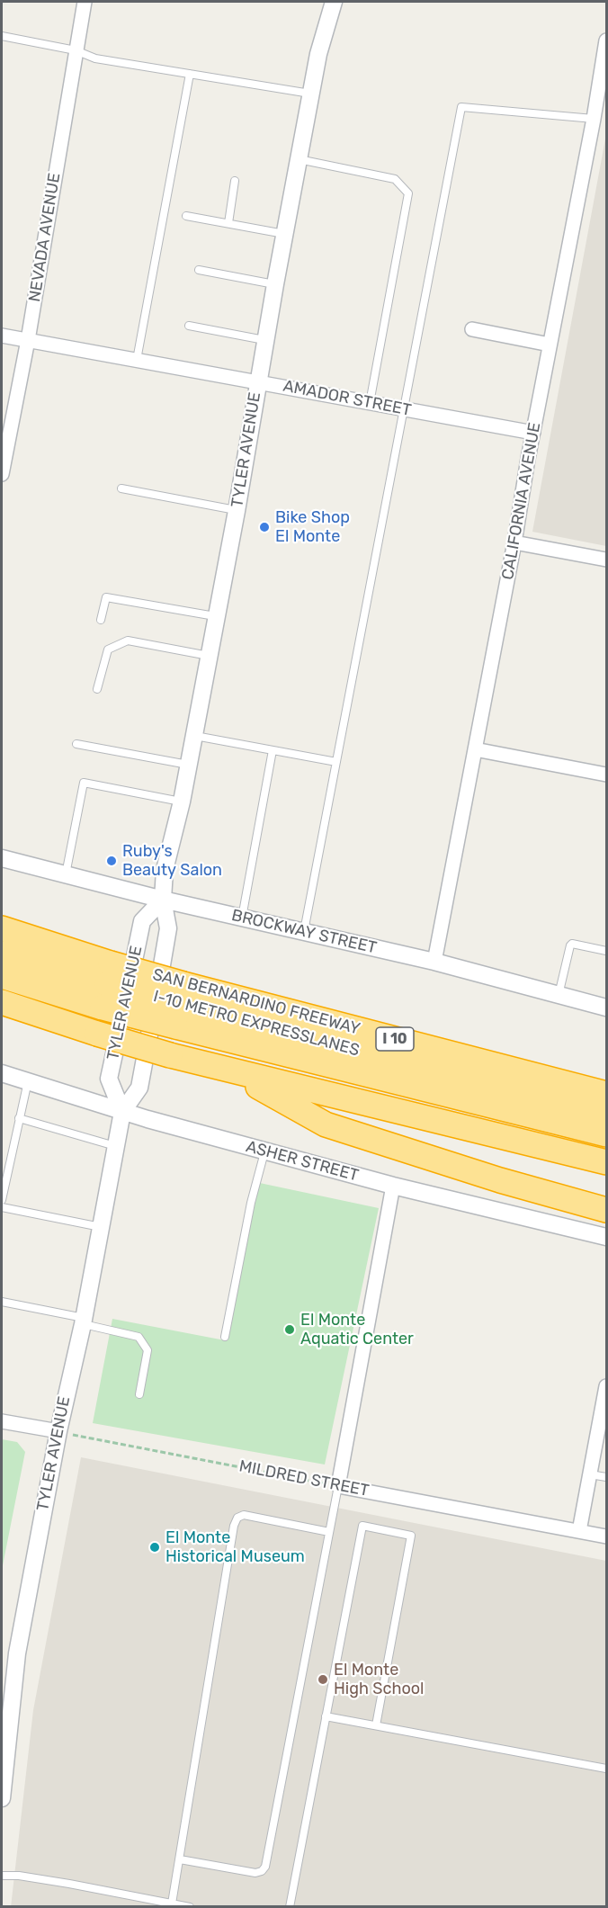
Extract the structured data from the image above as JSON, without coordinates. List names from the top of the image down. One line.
{"streets":{"highway":["SAN BERNARDINO FREEWAY","I-10 METRO EXPRESSLANES","I 10"],"street":["NEVADA AVENUE","AMADOR STREET","TYLER AVENUE","CALIFORNIA AVENUE","BROCKWAY STREET","ASHER STREET","MILDRED STREET"]},"crossings":[["NEVADA AVENUE","AMADOR STREET"],["AMADOR STREET","TYLER AVENUE"],["AMADOR STREET","CALIFORNIA AVENUE"],["TYLER AVENUE","BROCKWAY STREET"],["TYLER AVENUE","ASHER STREET"],["TYLER AVENUE","MILDRED STREET"],["CALIFORNIA AVENUE","BROCKWAY STREET"],["SAN BERNARDINO FREEWAY","I-10 METRO EXPRESSLANES"]],"places":["Bike Shop El Monte","Ruby's Beauty Salon","El Monte Aquatic Center","El Monte Historical Museum","El Monte High School"]}
